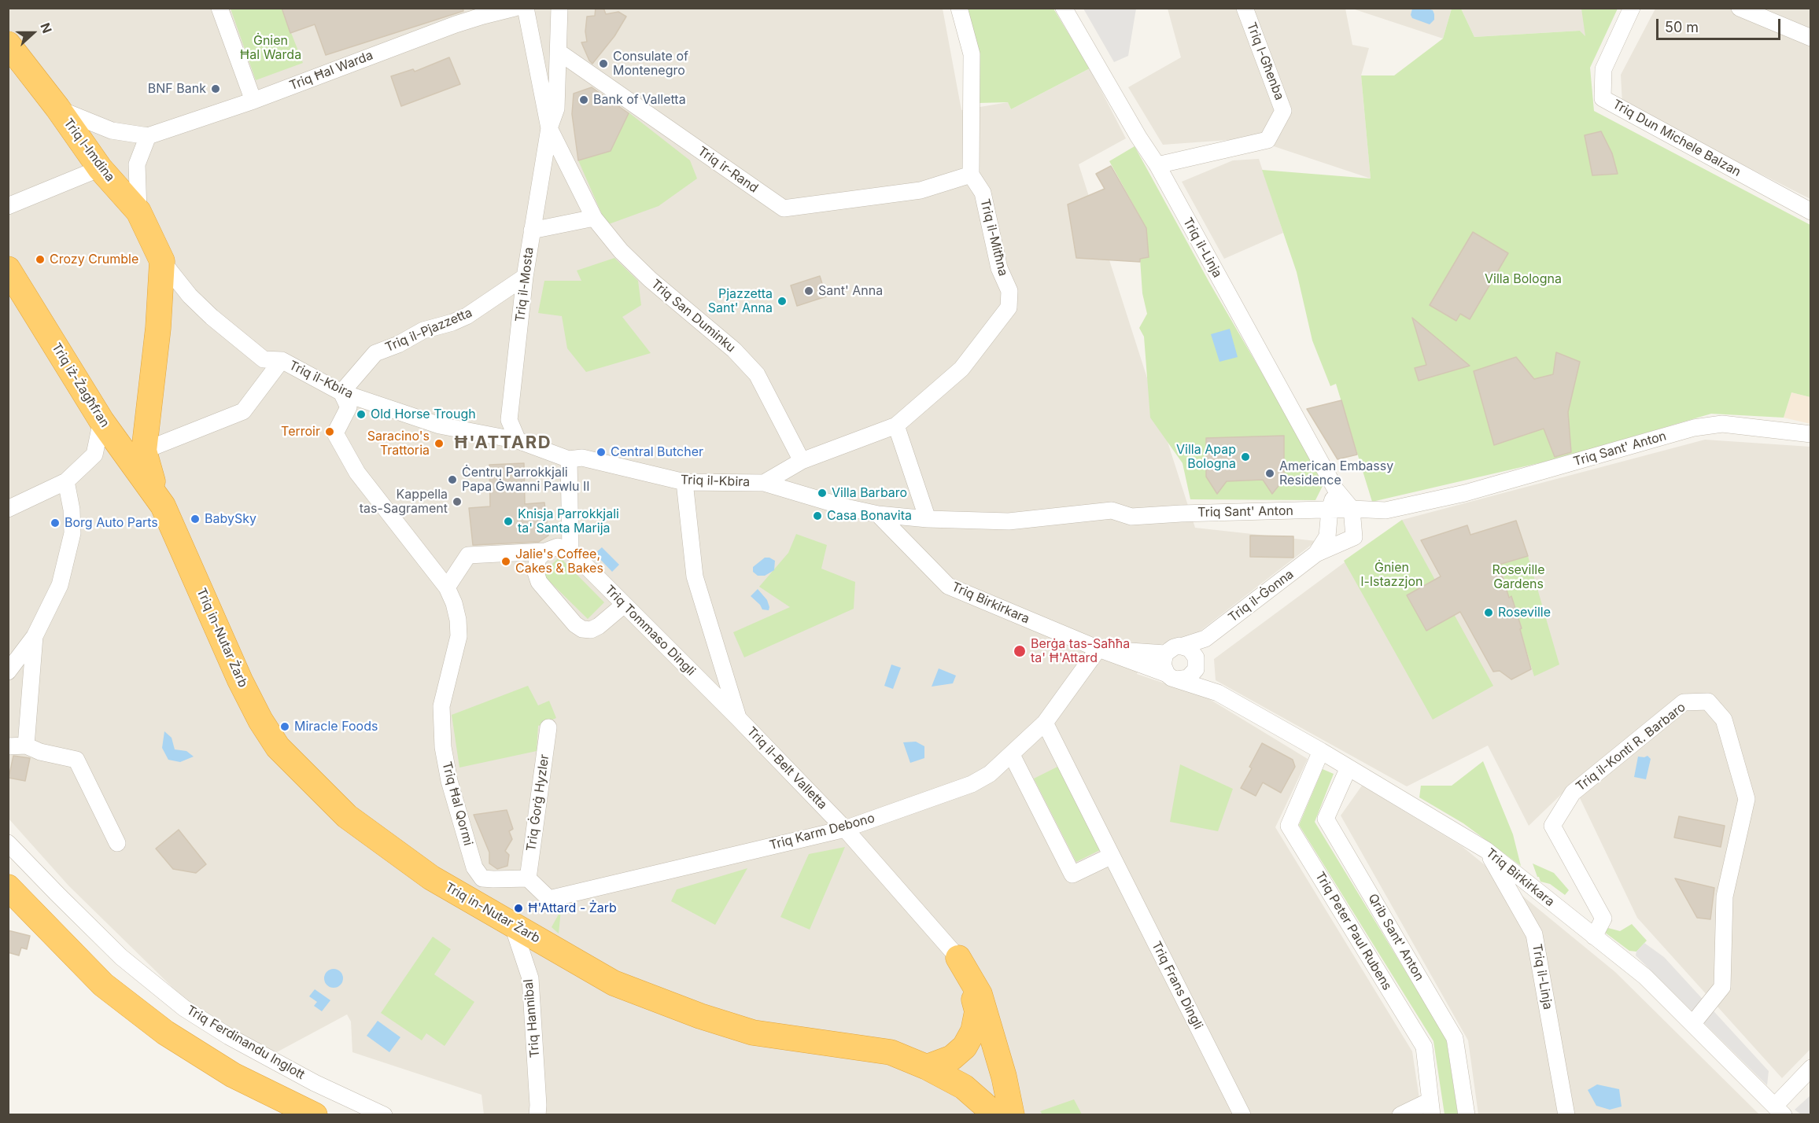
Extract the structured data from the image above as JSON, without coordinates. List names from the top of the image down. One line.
{"streets":{"highway":["Triq l-Imdina","Triq iż-Żagħfran","Triq in-Nutar Żarb"],"street":["Triq l-Għenba","Triq Ħal Warda","Triq Dun Michele Balzan","Triq ir-Rand","Triq il-Mitħna","Triq il-Linja","Triq il-Mosta","Triq San Duminku","Triq il-Pjazzetta","Triq il-Kbira","Triq Sant' Anton","Triq il-Ġonna","Triq Birkirkara","Triq Tommaso Dingli","Triq il-Konti R. Barbaro","Triq il-Belt Valletta","Triq Ġorġ Hyzler","Triq Ħal Qormi","Triq Karm Debono","Triq Peter Paul Rubens","Qrib Sant' Anton","Triq Frans Dingli","Triq Hannibal","Triq Ferdinandu Inglott"]},"crossings":[["Triq l-Għenba","Triq il-Linja"],["Triq Ħal Warda","Triq l-Imdina"],["Triq l-Imdina","Triq il-Kbira"],["Triq ir-Rand","Triq il-Mitħna"],["Triq ir-Rand","Triq il-Mosta"],["Triq il-Mitħna","Triq San Duminku"],["Triq il-Mitħna","Triq il-Kbira"],["Triq il-Mitħna","Triq Sant' Anton"],["Triq il-Linja","Triq Sant' Anton"],["Triq il-Linja","Triq il-Ġonna"],["Triq il-Linja","Triq Birkirkara"],["Triq il-Mosta","Triq San Duminku"],["Triq il-Mosta","Triq il-Pjazzetta"],["Triq il-Mosta","Triq il-Kbira"],["Triq il-Pjazzetta","Triq il-Kbira"],["Triq il-Pjazzetta","Triq Ħal Qormi"],["Triq il-Kbira","Triq Sant' Anton"],["Triq il-Kbira","Triq il-Belt Valletta"],["Triq il-Kbira","Triq Ħal Qormi"],["Triq iż-Żagħfran","Triq in-Nutar Żarb"],["Triq Sant' Anton","Triq il-Ġonna"],["Triq Sant' Anton","Triq Birkirkara"],["Triq il-Ġonna","Triq Birkirkara"],["Triq Birkirkara","Triq il-Konti R. Barbaro"],["Triq Birkirkara","Triq Karm Debono"],["Triq Birkirkara","Triq Peter Paul Rubens"],["Triq Birkirkara","Qrib Sant' Anton"],["Triq Tommaso Dingli","Triq il-Belt Valletta"],["Triq in-Nutar Żarb","Triq Hannibal"],["Triq il-Belt Valletta","Triq Karm Debono"],["Triq Ġorġ Hyzler","Triq Ħal Qormi"],["Triq Ġorġ Hyzler","Triq Karm Debono"],["Triq Ħal Qormi","Triq Karm Debono"],["Triq Karm Debono","Triq Frans Dingli"]],"districts":["Ħ'ATTARD"],"parks":["Ġnien Ħal Warda","Villa Bologna","Ġnien l-Istazzjon","Roseville Gardens"],"places":["Consulate of Montenegro","BNF Bank","Bank of Valletta","Crozy Crumble","Sant' Anna","Pjazzetta Sant' Anna","Old Horse Trough","Terroir","Saracino's Trattoria","Central Butcher","Villa Apap Bologna","American Embassy Residence","Ċentru Parrokkjali Papa Ġwanni Pawlu II","Villa Barbaro","Kappella tas-Sagrament","Casa Bonavita","BabySky","Knisja Parrokkjali ta' Santa Marija","Borg Auto Parts","Jalie's Coffee, Cakes & Bakes","Roseville","Berġa tas-Saħħa ta' Ħ'Attard","Miracle Foods","Ħ'Attard - Żarb"],"scale_bar":"50 m","north":"right"}
